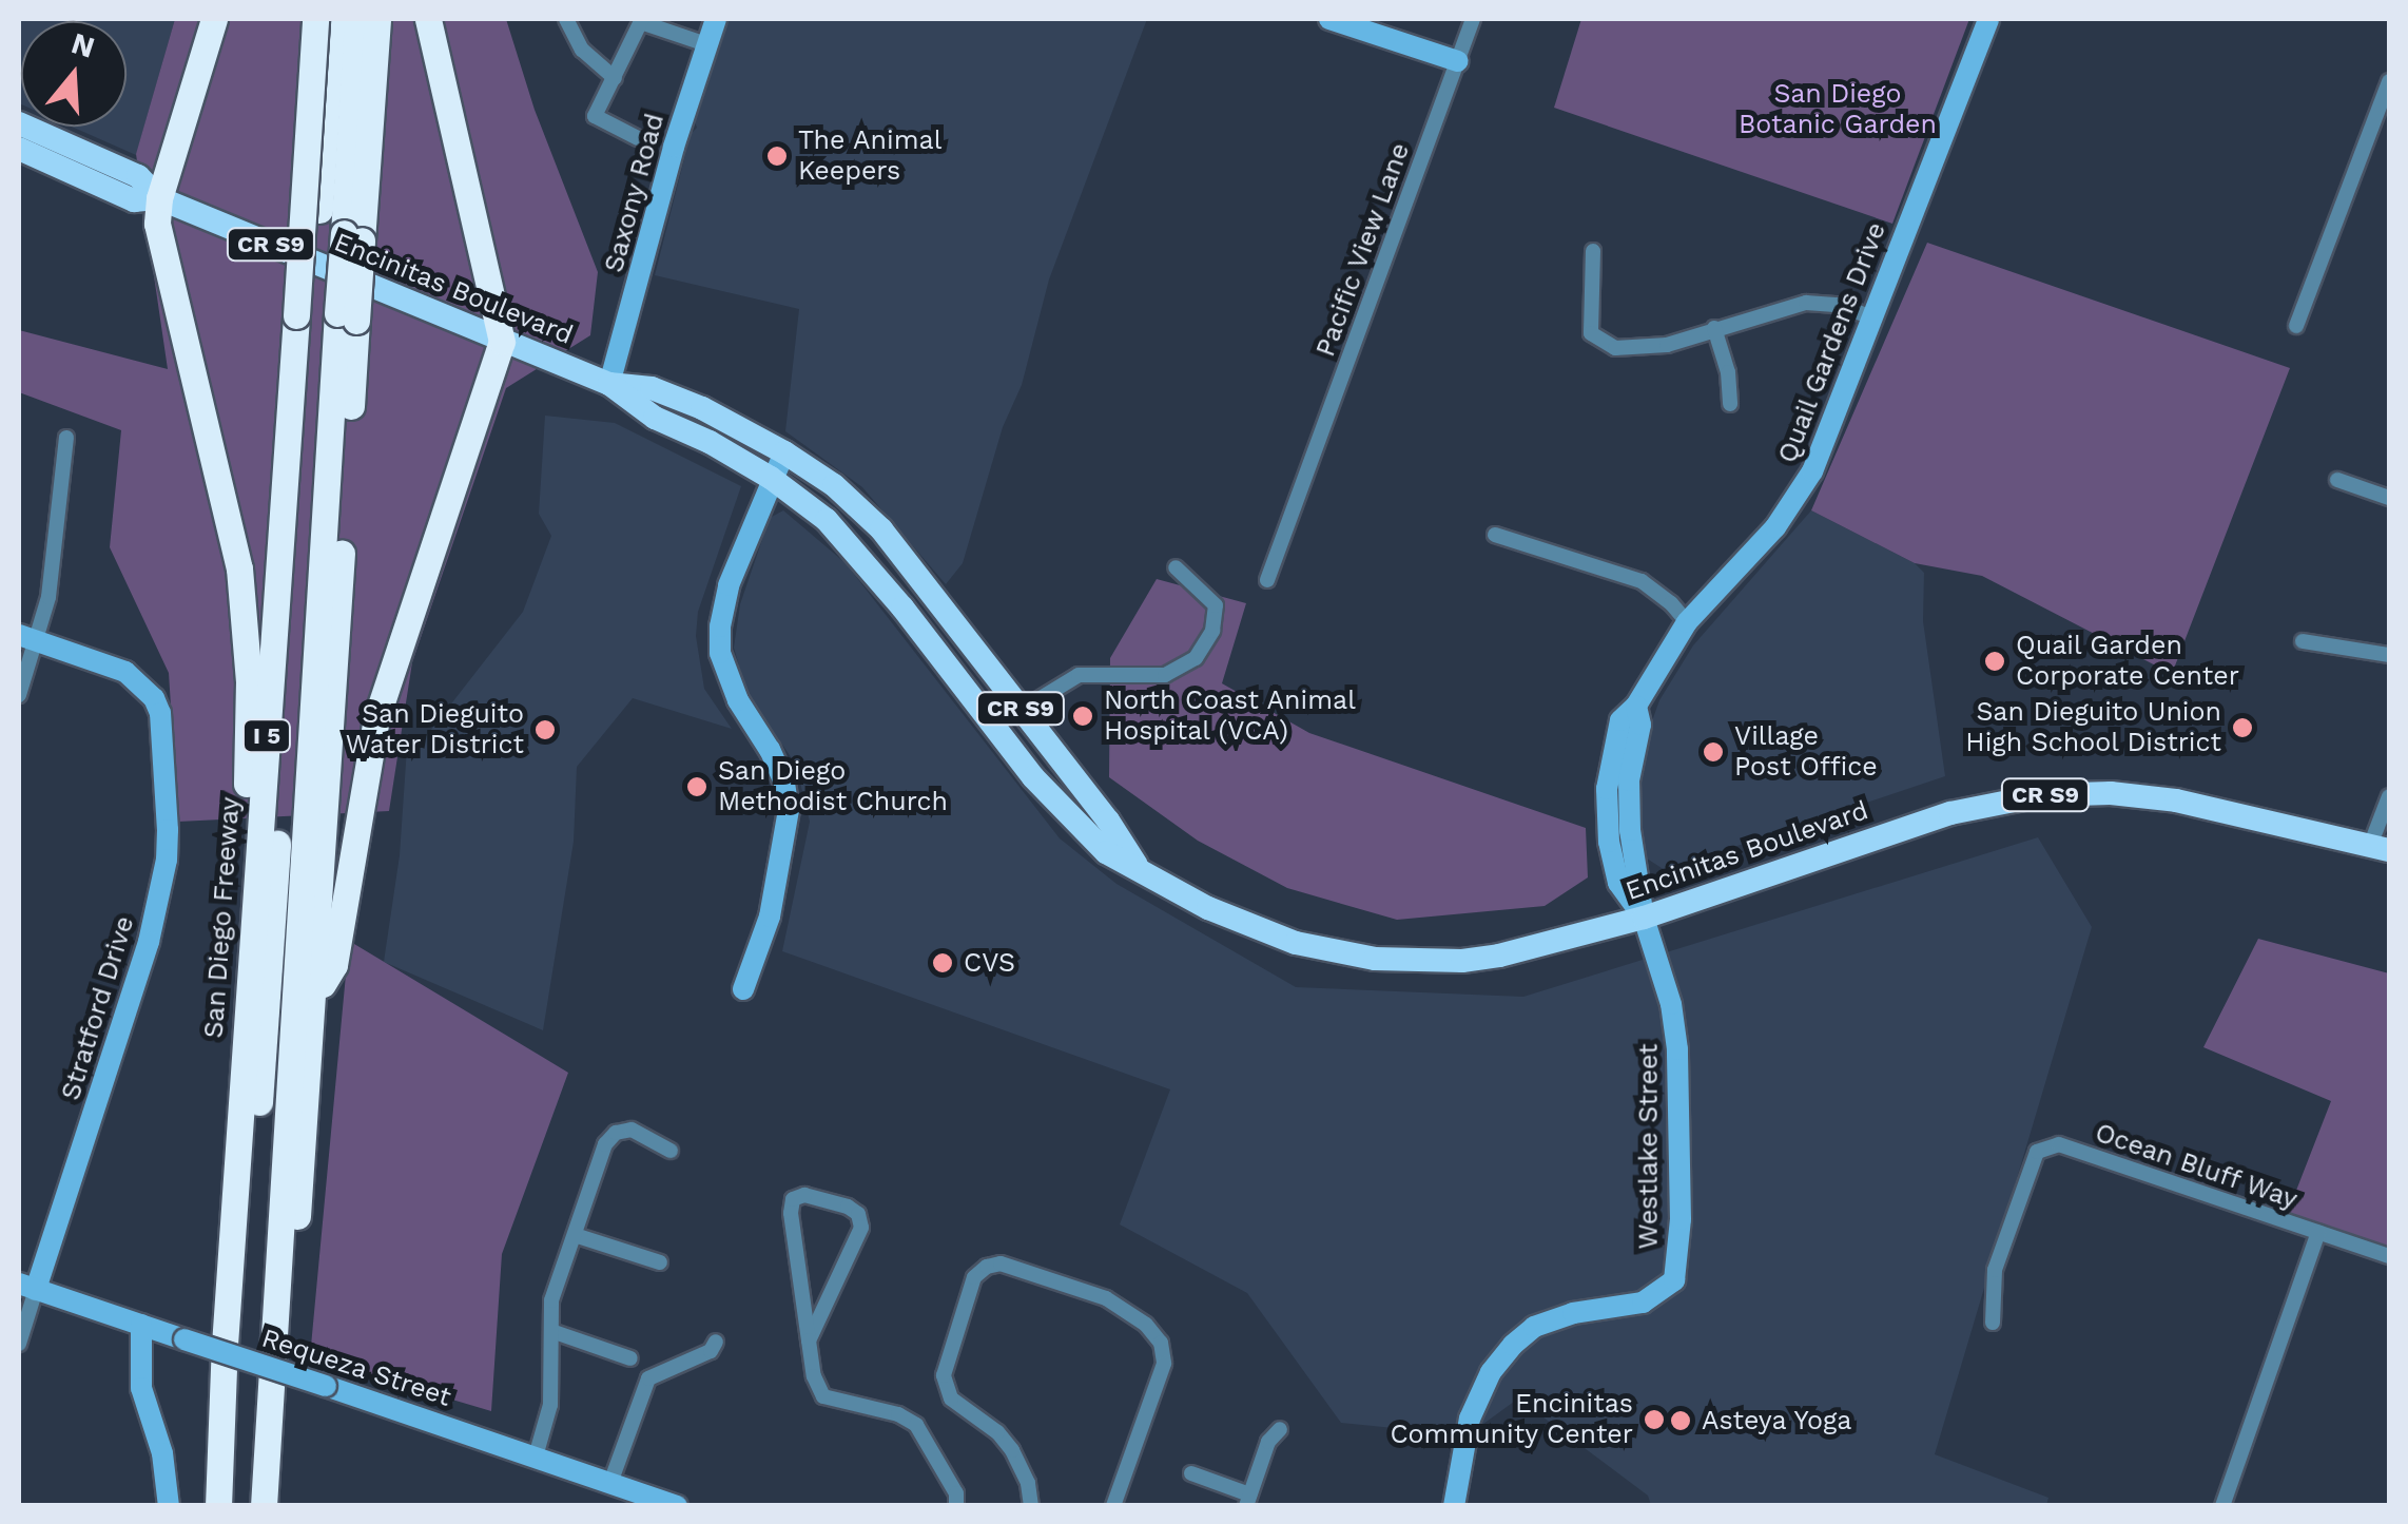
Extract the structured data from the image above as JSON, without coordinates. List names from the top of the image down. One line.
{"streets":{"highway":["I 5","San Diego Freeway"],"main road":["CR S9","Encinitas Boulevard"],"street":["Saxony Road","Pacific View Lane","Quail Gardens Drive","Stratford Drive","Westlake Street","Ocean Bluff Way","Requeza Street"]},"crossings":[["Saxony Road","Encinitas Boulevard"],["Encinitas Boulevard","Quail Gardens Drive"],["Encinitas Boulevard","Westlake Street"],["Quail Gardens Drive","Westlake Street"],["Stratford Drive","Requeza Street"]],"parks":["San Diego Botanic Garden"],"places":["The Animal Keepers","Quail Garden Corporate Center","North Coast Animal Hospital (VCA)","San Dieguito Union High School District","San Dieguito Water District","Village Post Office","San Diego Methodist Church","CVS","Encinitas Community Center","Asteya Yoga"],"north":"top"}
